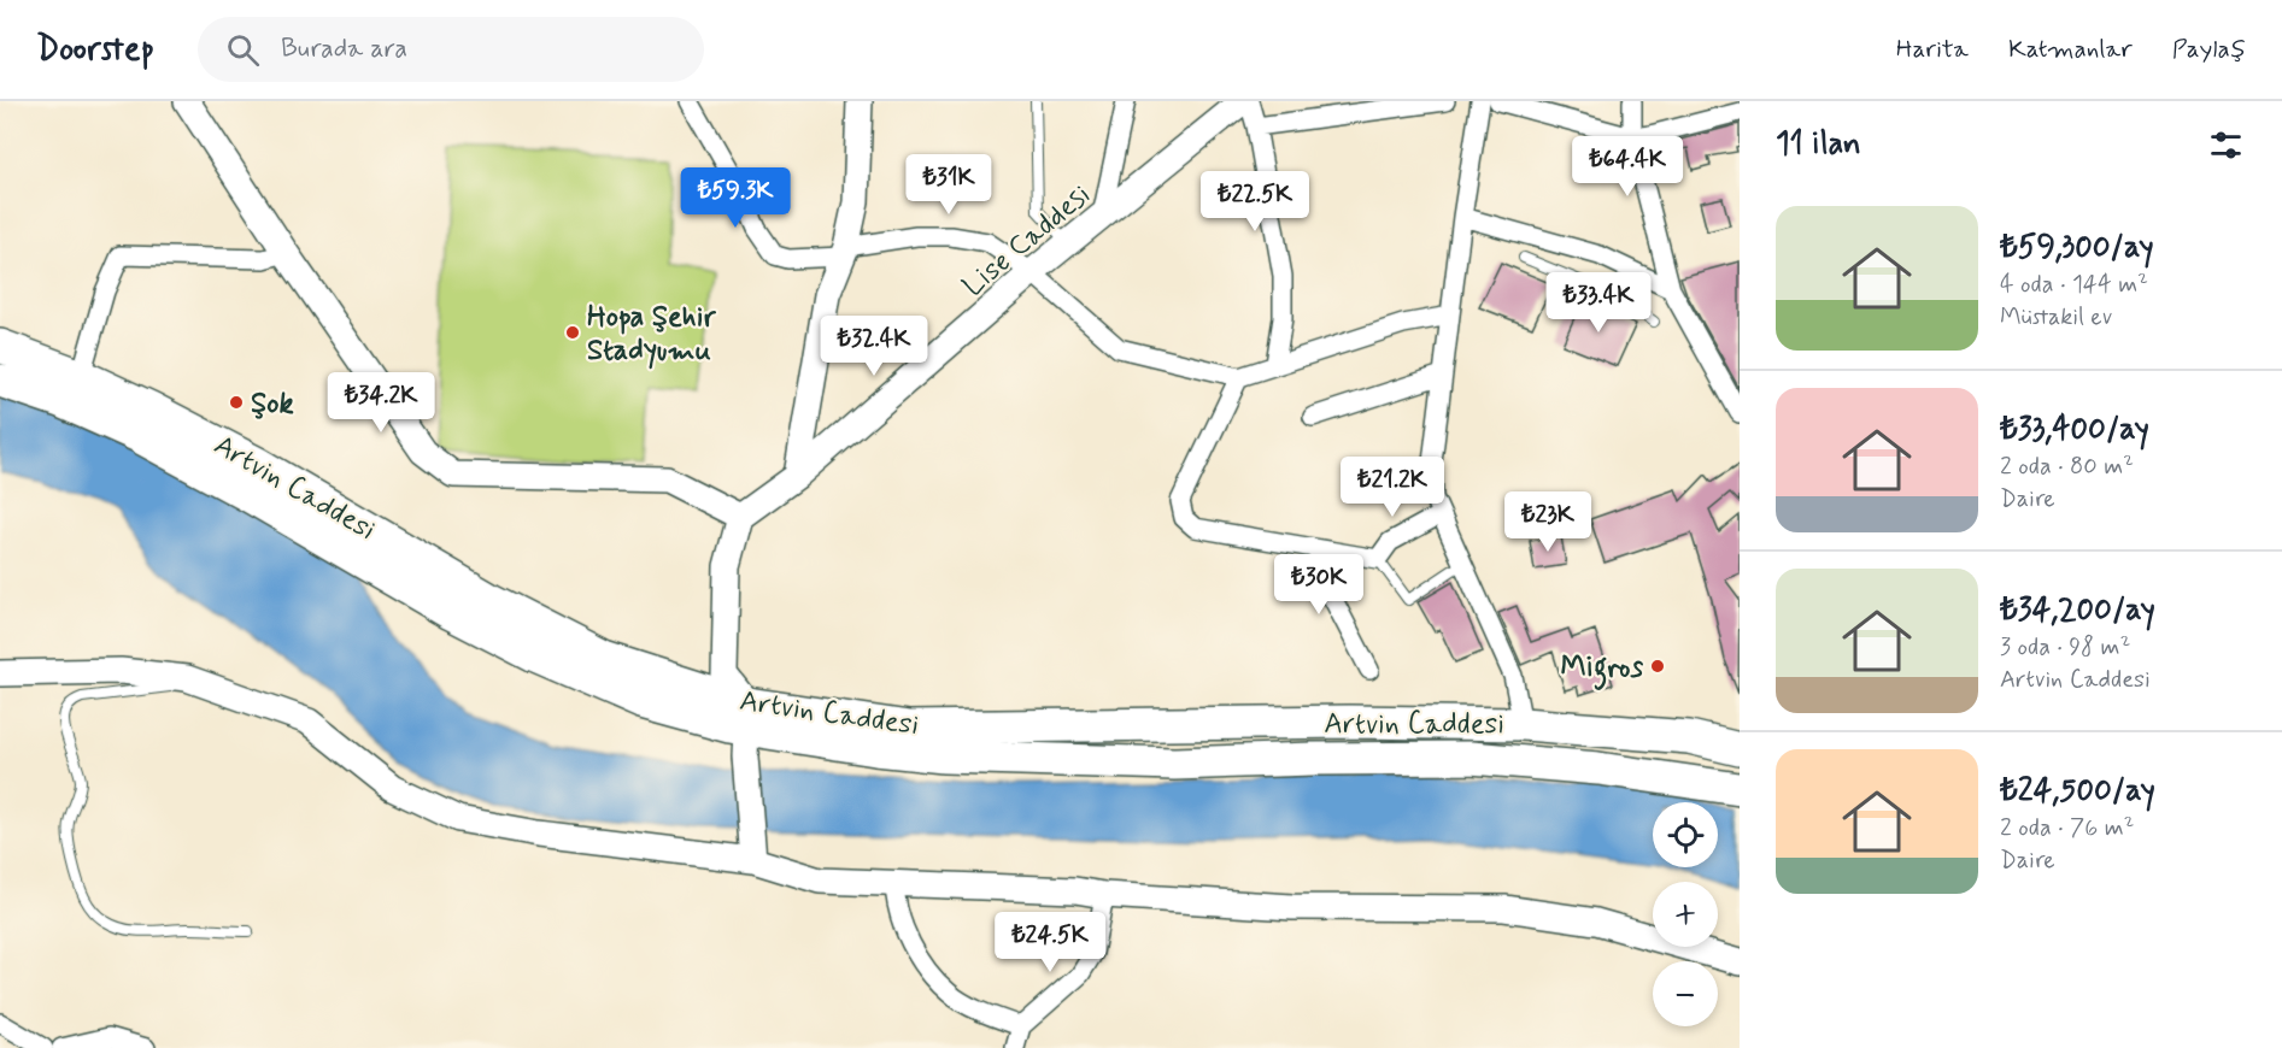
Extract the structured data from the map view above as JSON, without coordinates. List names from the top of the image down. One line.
{"streets":{"highway":["Artvin Caddesi"],"street":["Lise Caddesi"]},"places":["Hopa Şehir Stadyumu","Şok","Migros"],"page":{"header":"Doorstep","search":"Burada ara","nav":["Harita","Katmanlar","Paylaş"],"heading":"11 ilan","price":["₺64.4K","₺31K","₺59.3K","₺22.5K","₺33.4K","₺32.4K","₺34.2K","₺21.2K","₺23K","₺30K","₺24.5K"],"list":[{"name":"₺59,300/ay","note":"4 oda · 144 m² · Müstakil ev"},{"name":"₺33,400/ay","note":"2 oda · 80 m² · Daire"},{"name":"₺34,200/ay","note":"3 oda · 98 m² · Artvin Caddesi"},{"name":"₺24,500/ay","note":"2 oda · 76 m² · Daire"}],"map_buttons":["+","−"]}}
